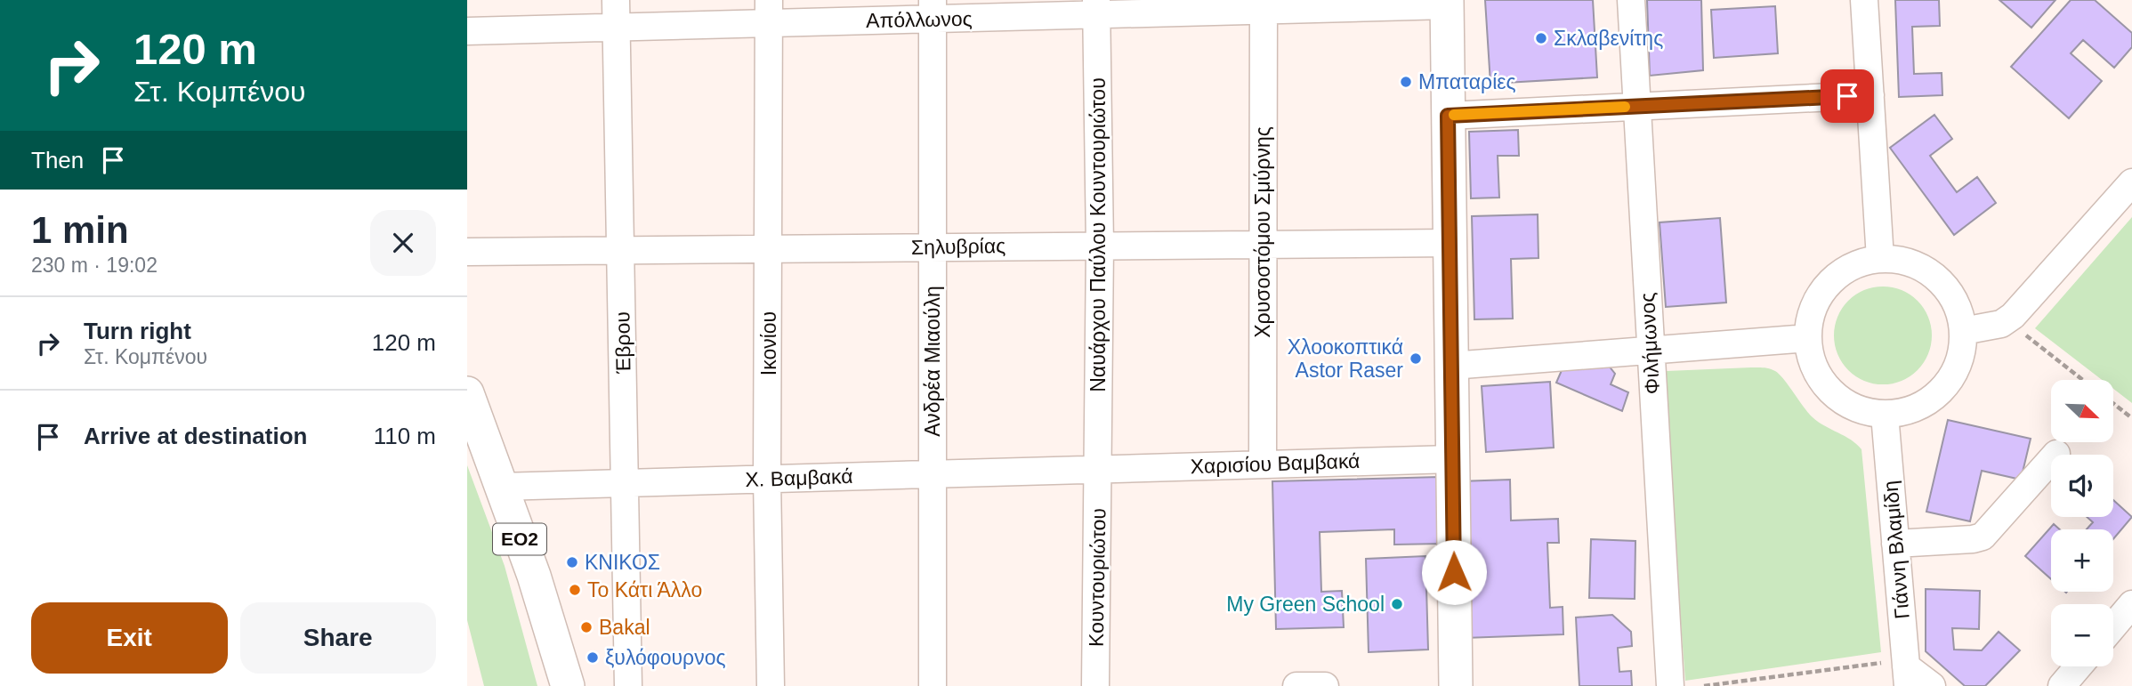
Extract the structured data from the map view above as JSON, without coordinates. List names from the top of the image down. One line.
{"streets":{"main road":["ΕΟ2"],"street":["Απόλλωνος","Χρυσοστόμου Σμύρνης","Ναυάρχου Παύλου Κουντουριώτου","Σηλυβρίας","Έβρου","Ικονίου","Φιλήμωνος","Ανδρέα Μιαούλη","Χαρισίου Βαμβακά","Χ. Βαμβακά","Γιάννη Βλαμίδη","Κουντουριώτου"]},"crossings":[["Απόλλωνος","Χρυσοστόμου Σμύρνης"],["Απόλλωνος","Ναυάρχου Παύλου Κουντουριώτου"],["Απόλλωνος","Έβρου"],["Απόλλωνος","Ικονίου"],["Απόλλωνος","Ανδρέα Μιαούλη"],["Χρυσοστόμου Σμύρνης","Σηλυβρίας"],["Χρυσοστόμου Σμύρνης","Χαρισίου Βαμβακά"],["Ναυάρχου Παύλου Κουντουριώτου","Σηλυβρίας"],["Ναυάρχου Παύλου Κουντουριώτου","Χαρισίου Βαμβακά"],["Ναυάρχου Παύλου Κουντουριώτου","Χ. Βαμβακά"],["Ναυάρχου Παύλου Κουντουριώτου","Κουντουριώτου"],["Σηλυβρίας","Έβρου"],["Σηλυβρίας","Ικονίου"],["Σηλυβρίας","Ανδρέα Μιαούλη"],["Έβρου","Χ. Βαμβακά"],["Ικονίου","Χ. Βαμβακά"],["Ανδρέα Μιαούλη","Χ. Βαμβακά"],["Χαρισίου Βαμβακά","Χ. Βαμβακά"],["Χαρισίου Βαμβακά","Κουντουριώτου"],["Χ. Βαμβακά","ΕΟ2"],["Χ. Βαμβακά","Κουντουριώτου"]],"places":["Σκλαβενίτης","Μπαταρίες","Χλοοκοπτικά Astor Raser","ΚΝΙΚΟΣ","Το Κάτι Άλλο","My Green School","Bakal","ξυλόφουρνος"],"north":"bottom right","page":{"turn":["120 m","Στ. Κομπένου"],"then":"Then","heading":["1 min","230 m · 19:02"],"list":[{"name":"Turn right","note":"Στ. Κομπένου","value":"120 m"},{"name":"Arrive at destination","value":"110 m"}],"map_buttons":["+","−"],"buttons":["Exit","Share"]}}
